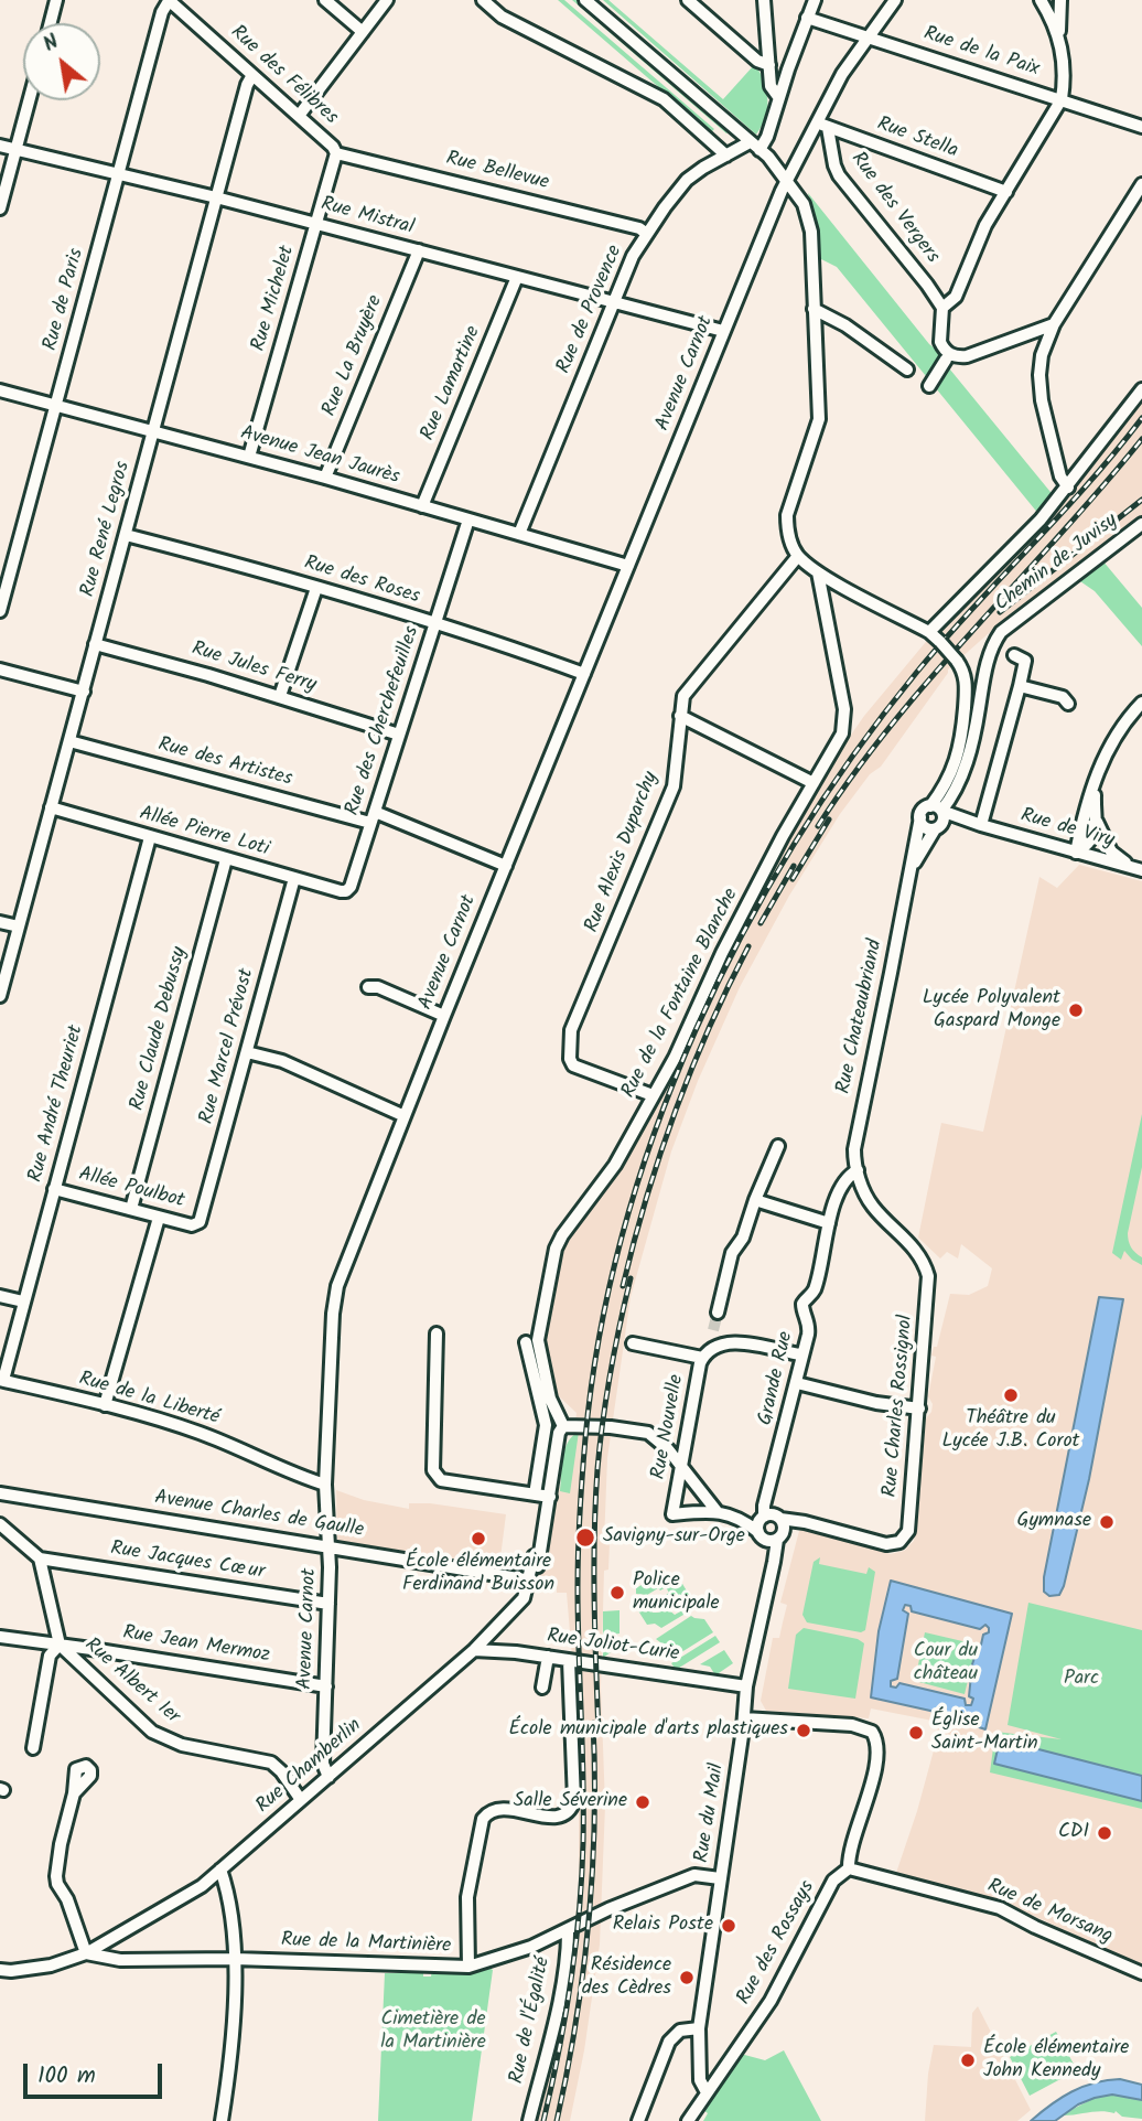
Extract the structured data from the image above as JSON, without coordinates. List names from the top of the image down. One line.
{"streets":{"street":["Rue de la Paix","Rue des Félibres","Rue Stella","Rue Bellevue","Rue des Vergers","Rue Mistral","Rue Michelet","Rue de Paris","Rue de Provence","Rue La Bruyère","Avenue Carnot","Rue Lamartine","Avenue Jean Jaurès","Rue René Legros","Chemin de Juvisy","Rue des Roses","Rue Jules Ferry","Rue des Cherchefeuilles","Rue des Artistes","Rue de Viry","Allée Pierre Loti","Rue Alexis Duparchy","Rue de la Fontaine Blanche","Rue Chateaubriand","Rue Claude Debussy","Rue Marcel Prévost","Rue André Theuriet","Allée Poulbot","Grande Rue","Rue de la Liberté","Rue Charles Rossignol","Rue Nouvelle","Avenue Charles de Gaulle","Rue Jacques Cœur","Rue Jean Mermoz","Rue Joliot-Curie","Rue Albert 1er","Rue Chamberlin","Rue du Mail","Rue de Morsang","Rue des Rossays","Rue de la Martinière","Rue de l'Égalité"]},"crossings":[["Rue de la Paix","Avenue Carnot"],["Rue des Félibres","Rue Bellevue"],["Rue des Félibres","Rue Michelet"],["Rue des Félibres","Rue de Paris"],["Rue des Félibres","Rue René Legros"],["Rue Stella","Rue des Vergers"],["Rue Stella","Avenue Carnot"],["Rue Bellevue","Rue Michelet"],["Rue Bellevue","Rue de Provence"],["Rue des Vergers","Avenue Carnot"],["Rue Mistral","Rue Michelet"],["Rue Mistral","Rue de Paris"],["Rue Mistral","Rue de Provence"],["Rue Mistral","Rue La Bruyère"],["Rue Mistral","Avenue Carnot"],["Rue Mistral","Rue Lamartine"],["Rue Mistral","Rue René Legros"],["Rue Michelet","Avenue Jean Jaurès"],["Rue de Paris","Avenue Jean Jaurès"],["Rue de Provence","Avenue Jean Jaurès"],["Rue La Bruyère","Avenue Jean Jaurès"],["Avenue Carnot","Avenue Jean Jaurès"],["Avenue Carnot","Rue des Roses"],["Avenue Carnot","Rue des Artistes"],["Avenue Carnot","Rue de la Liberté"],["Avenue Carnot","Avenue Charles de Gaulle"],["Avenue Carnot","Rue Jacques Cœur"],["Avenue Carnot","Rue Jean Mermoz"],["Avenue Carnot","Rue Chamberlin"],["Rue Lamartine","Avenue Jean Jaurès"],["Avenue Jean Jaurès","Rue René Legros"],["Avenue Jean Jaurès","Rue des Cherchefeuilles"],["Rue René Legros","Rue des Roses"],["Rue René Legros","Rue Jules Ferry"],["Rue René Legros","Rue des Artistes"],["Rue René Legros","Allée Pierre Loti"],["Chemin de Juvisy","Rue de Viry"],["Chemin de Juvisy","Rue Chateaubriand"],["Rue des Roses","Rue des Cherchefeuilles"],["Rue Jules Ferry","Rue des Cherchefeuilles"],["Rue des Cherchefeuilles","Rue des Artistes"],["Rue des Cherchefeuilles","Allée Pierre Loti"],["Rue de Viry","Rue Chateaubriand"],["Allée Pierre Loti","Rue Claude Debussy"],["Allée Pierre Loti","Rue Marcel Prévost"],["Allée Pierre Loti","Rue André Theuriet"],["Rue Alexis Duparchy","Rue de la Fontaine Blanche"],["Rue Chateaubriand","Grande Rue"],["Rue Chateaubriand","Rue Charles Rossignol"],["Rue Claude Debussy","Allée Poulbot"],["Rue Marcel Prévost","Allée Poulbot"],["Rue André Theuriet","Allée Poulbot"],["Rue André Theuriet","Rue de la Liberté"],["Grande Rue","Rue Charles Rossignol"],["Grande Rue","Rue du Mail"],["Rue Charles Rossignol","Rue Nouvelle"],["Rue Charles Rossignol","Rue du Mail"],["Avenue Charles de Gaulle","Rue Chamberlin"],["Rue Jacques Cœur","Rue Albert 1er"],["Rue Jean Mermoz","Rue Albert 1er"],["Rue Joliot-Curie","Rue Chamberlin"],["Rue Joliot-Curie","Rue du Mail"],["Rue Albert 1er","Rue Chamberlin"],["Rue Chamberlin","Rue de la Martinière"],["Rue du Mail","Rue des Rossays"],["Rue du Mail","Rue de la Martinière"],["Rue de Morsang","Rue des Rossays"],["Rue de la Martinière","Rue de l'Égalité"]],"parks":["Cour du château","Parc","Cimetière de la Martinière"],"places":["Lycée Polyvalent Gaspard Monge","Théâtre du Lycée J.B. Corot","Gymnase","Savigny-sur-Orge","École élémentaire Ferdinand Buisson","Police municipale","École municipale d'arts plastiques","Église Saint-Martin","Salle Séverine","CDI","Relais Poste","Résidence des Cèdres","École élémentaire John Kennedy"],"scale_bar":"100 m","north":"top left"}
